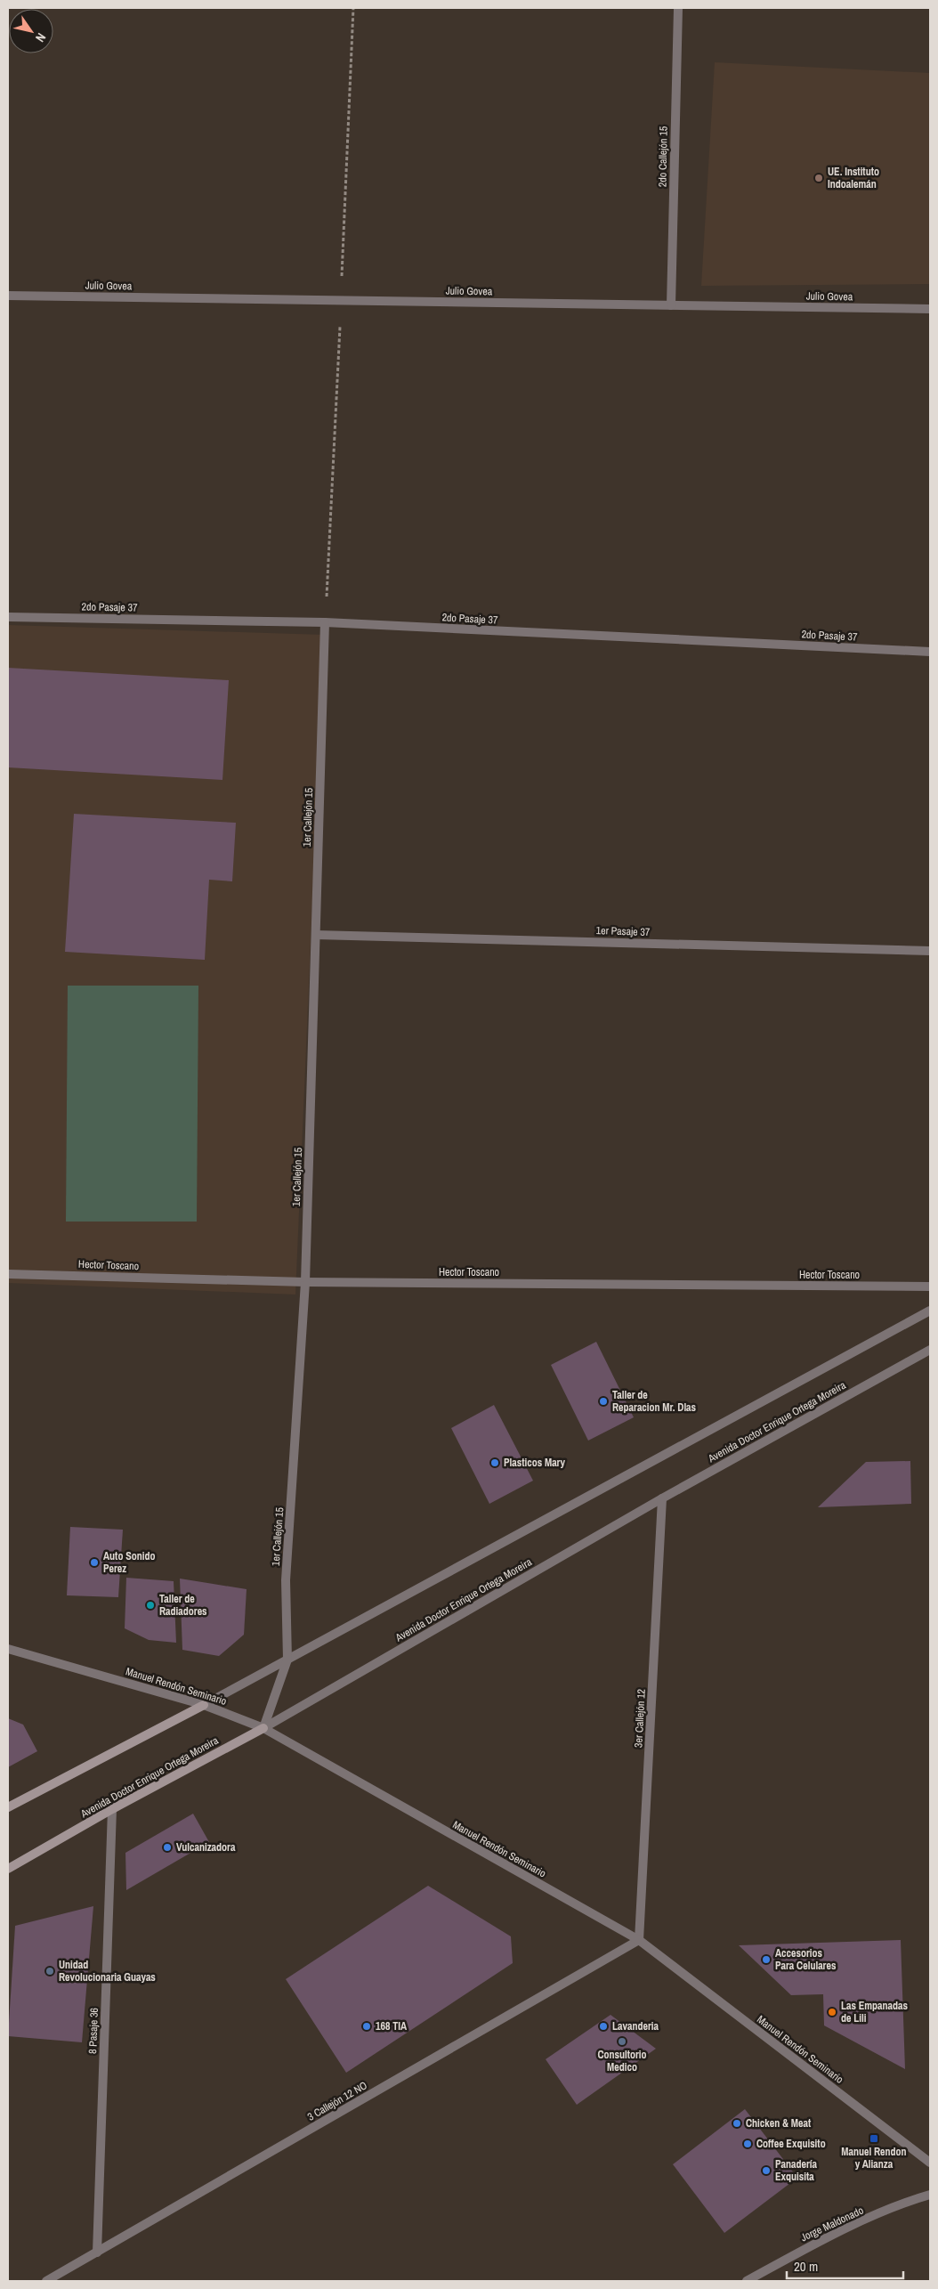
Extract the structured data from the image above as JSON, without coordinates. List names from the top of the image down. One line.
{"streets":{"main road":["Avenida Doctor Enrique Ortega Moreira"],"street":["2do Callejón 15","Julio Govea","2do Pasaje 37","1er Callejón 15","1er Pasaje 37","Hector Toscano","Manuel Rendón Seminario","3er Callejón 12","8 Pasaje 36","3 Callejón 12 NO","Jorge Maldonado"]},"crossings":[["2do Callejón 15","Julio Govea"],["2do Pasaje 37","1er Callejón 15"],["1er Callejón 15","1er Pasaje 37"],["1er Callejón 15","Hector Toscano"],["1er Callejón 15","Avenida Doctor Enrique Ortega Moreira"],["1er Callejón 15","Manuel Rendón Seminario"],["Avenida Doctor Enrique Ortega Moreira","Manuel Rendón Seminario"],["Avenida Doctor Enrique Ortega Moreira","3er Callejón 12"],["Avenida Doctor Enrique Ortega Moreira","8 Pasaje 36"],["Manuel Rendón Seminario","3er Callejón 12"],["Manuel Rendón Seminario","3 Callejón 12 NO"],["3er Callejón 12","3 Callejón 12 NO"],["8 Pasaje 36","3 Callejón 12 NO"]],"places":{"other":["UE. Instituto Indoalemán","Taller de Reparacion Mr. Dlas","Plasticos Mary","Auto Sonido Perez","Taller de Radiadores","Vulcanizadora","Accesorios Para Celulares","Unidad Revolucionaria Guayas","Las Empanadas de Lili","168 TIA","Lavanderia","Consultorio Medico","Chicken & Meat","Coffee Exquisito","Panadería Exquisita"],"transit":["Manuel Rendon y Alianza"]},"scale_bar":"20 m","north":"bottom right"}
